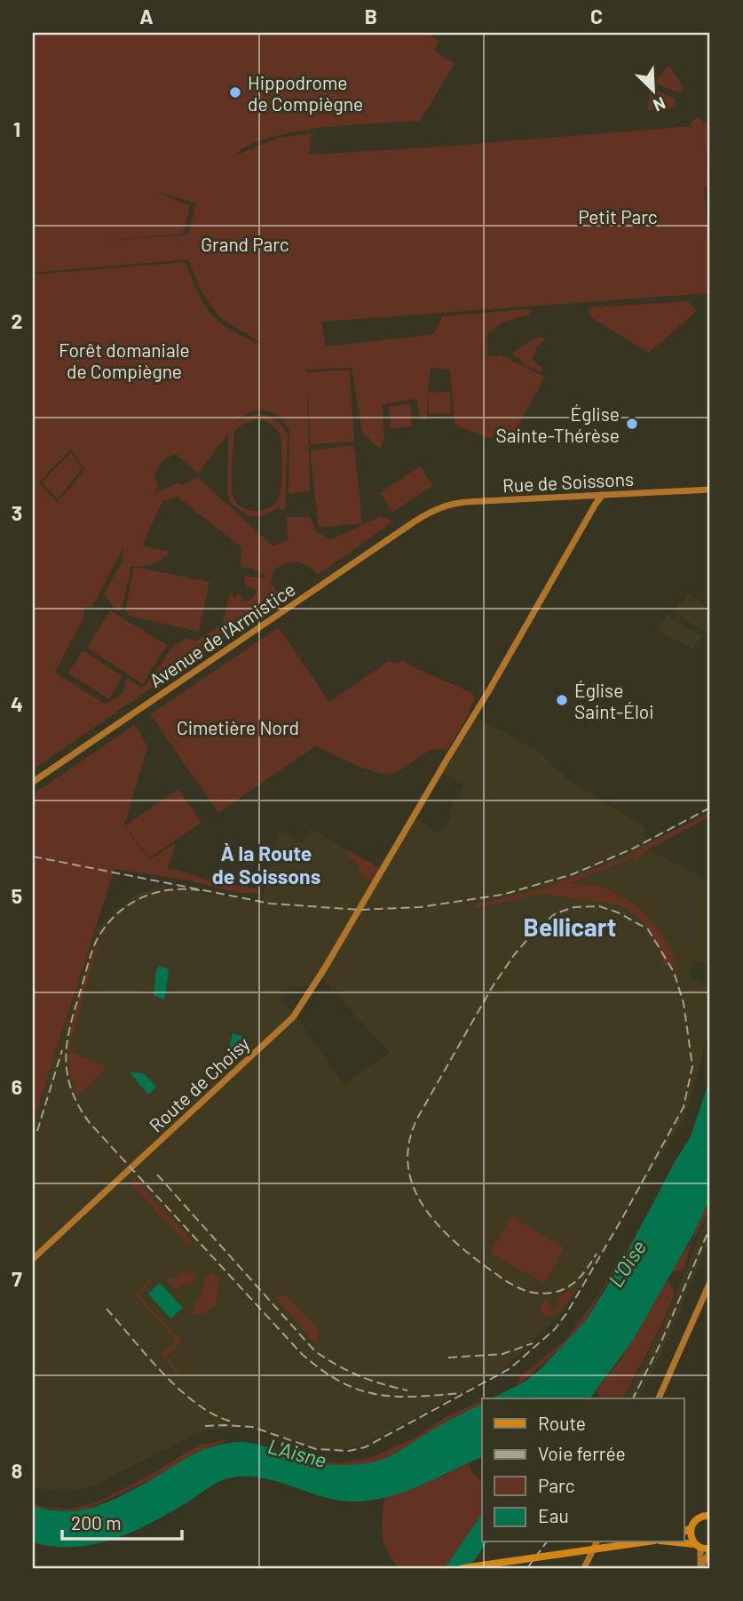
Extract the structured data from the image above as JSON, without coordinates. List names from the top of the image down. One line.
{"streets":{"main road":["Rue de Soissons","Avenue de l'Armistice","Route de Choisy"]},"crossings":[["Rue de Soissons","Avenue de l'Armistice"],["Rue de Soissons","Route de Choisy"]],"districts":["À la Route de Soissons","Bellicart"],"water":["L'Oise","L'Aisne"],"parks":["Petit Parc","Grand Parc","Forêt domaniale de Compiègne","Cimetière Nord"],"places":["Hippodrome de Compiègne","Église Sainte-Thérèse","Église Saint-Éloi"],"legend":["Route","Voie ferrée","Parc","Eau"],"scale_bar":"200 m","north":"bottom right","grid":{"columns":["A","B","C"],"rows":["1","2","3","4","5","6","7","8"]}}
